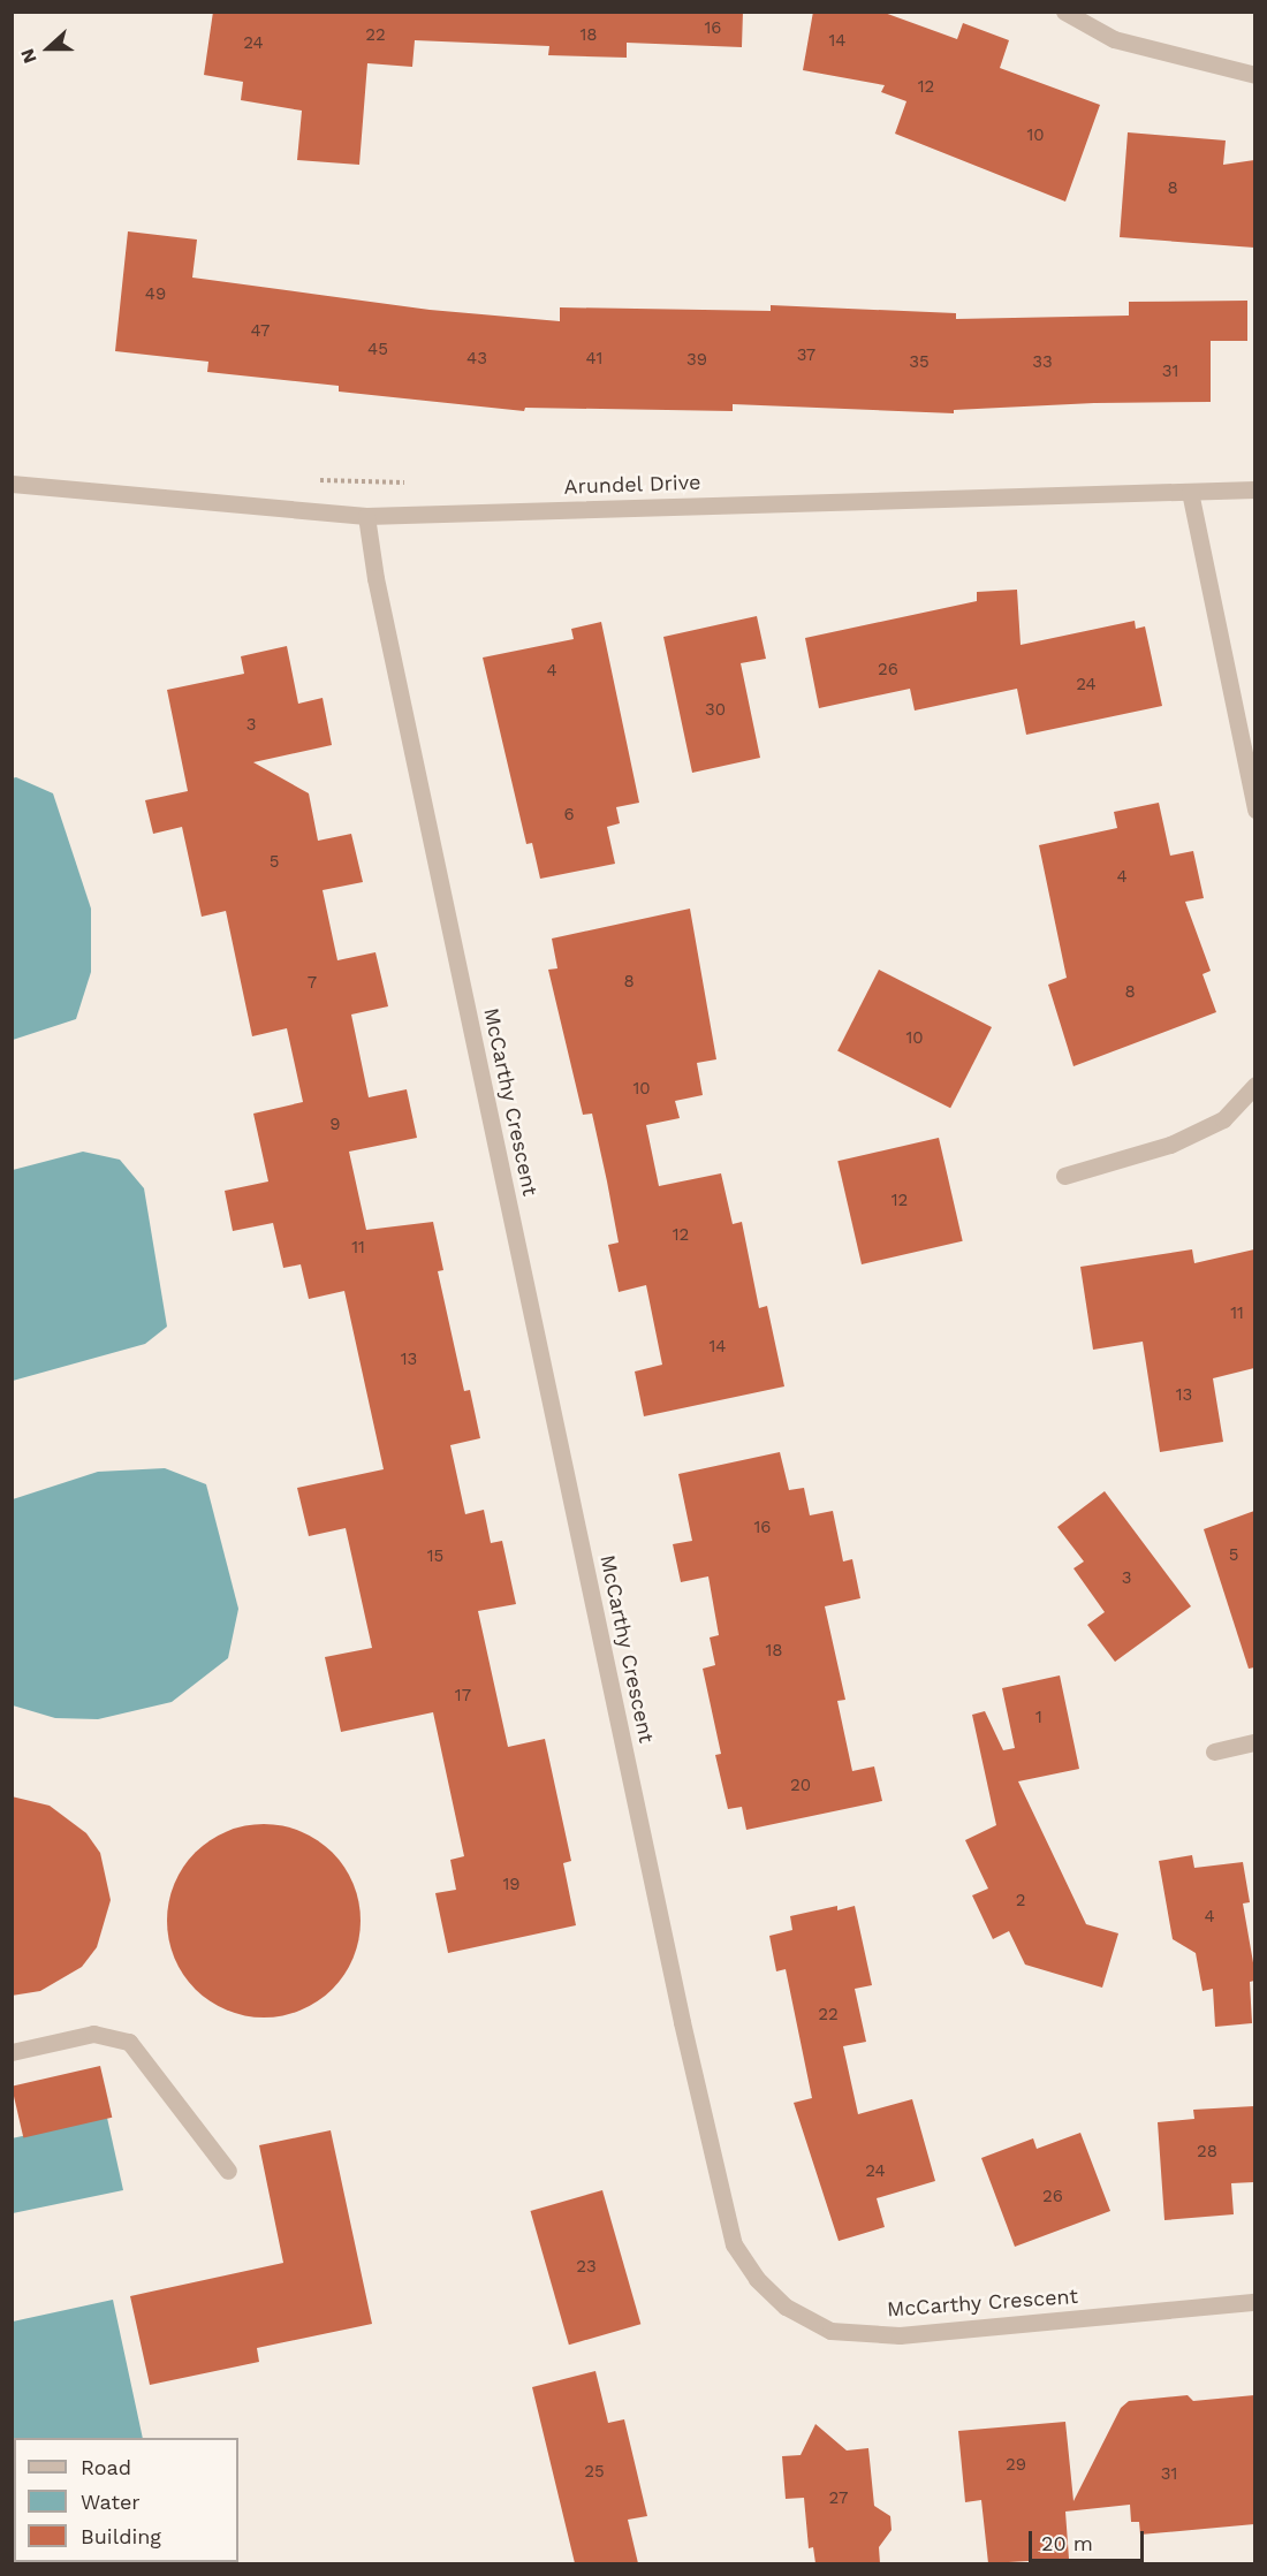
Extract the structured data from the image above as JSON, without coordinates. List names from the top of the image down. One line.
{"streets":{"street":["Arundel Drive","McCarthy Crescent"]},"crossings":[["Arundel Drive","McCarthy Crescent"]],"house_numbers":["16","22","18","14","24","12","10","8","49","47","45","37","43","41","39","35","33","31","26","4","24","30","3","6","5","4","8","7","8","10","10","9","12","12","11","11","14","13","13","16","5","15","3","18","17","1","20","19","2","4","22","28","24","26","23","29","25","31","27"],"legend":["Road","Water","Building"],"scale_bar":"20 m","north":"left"}
